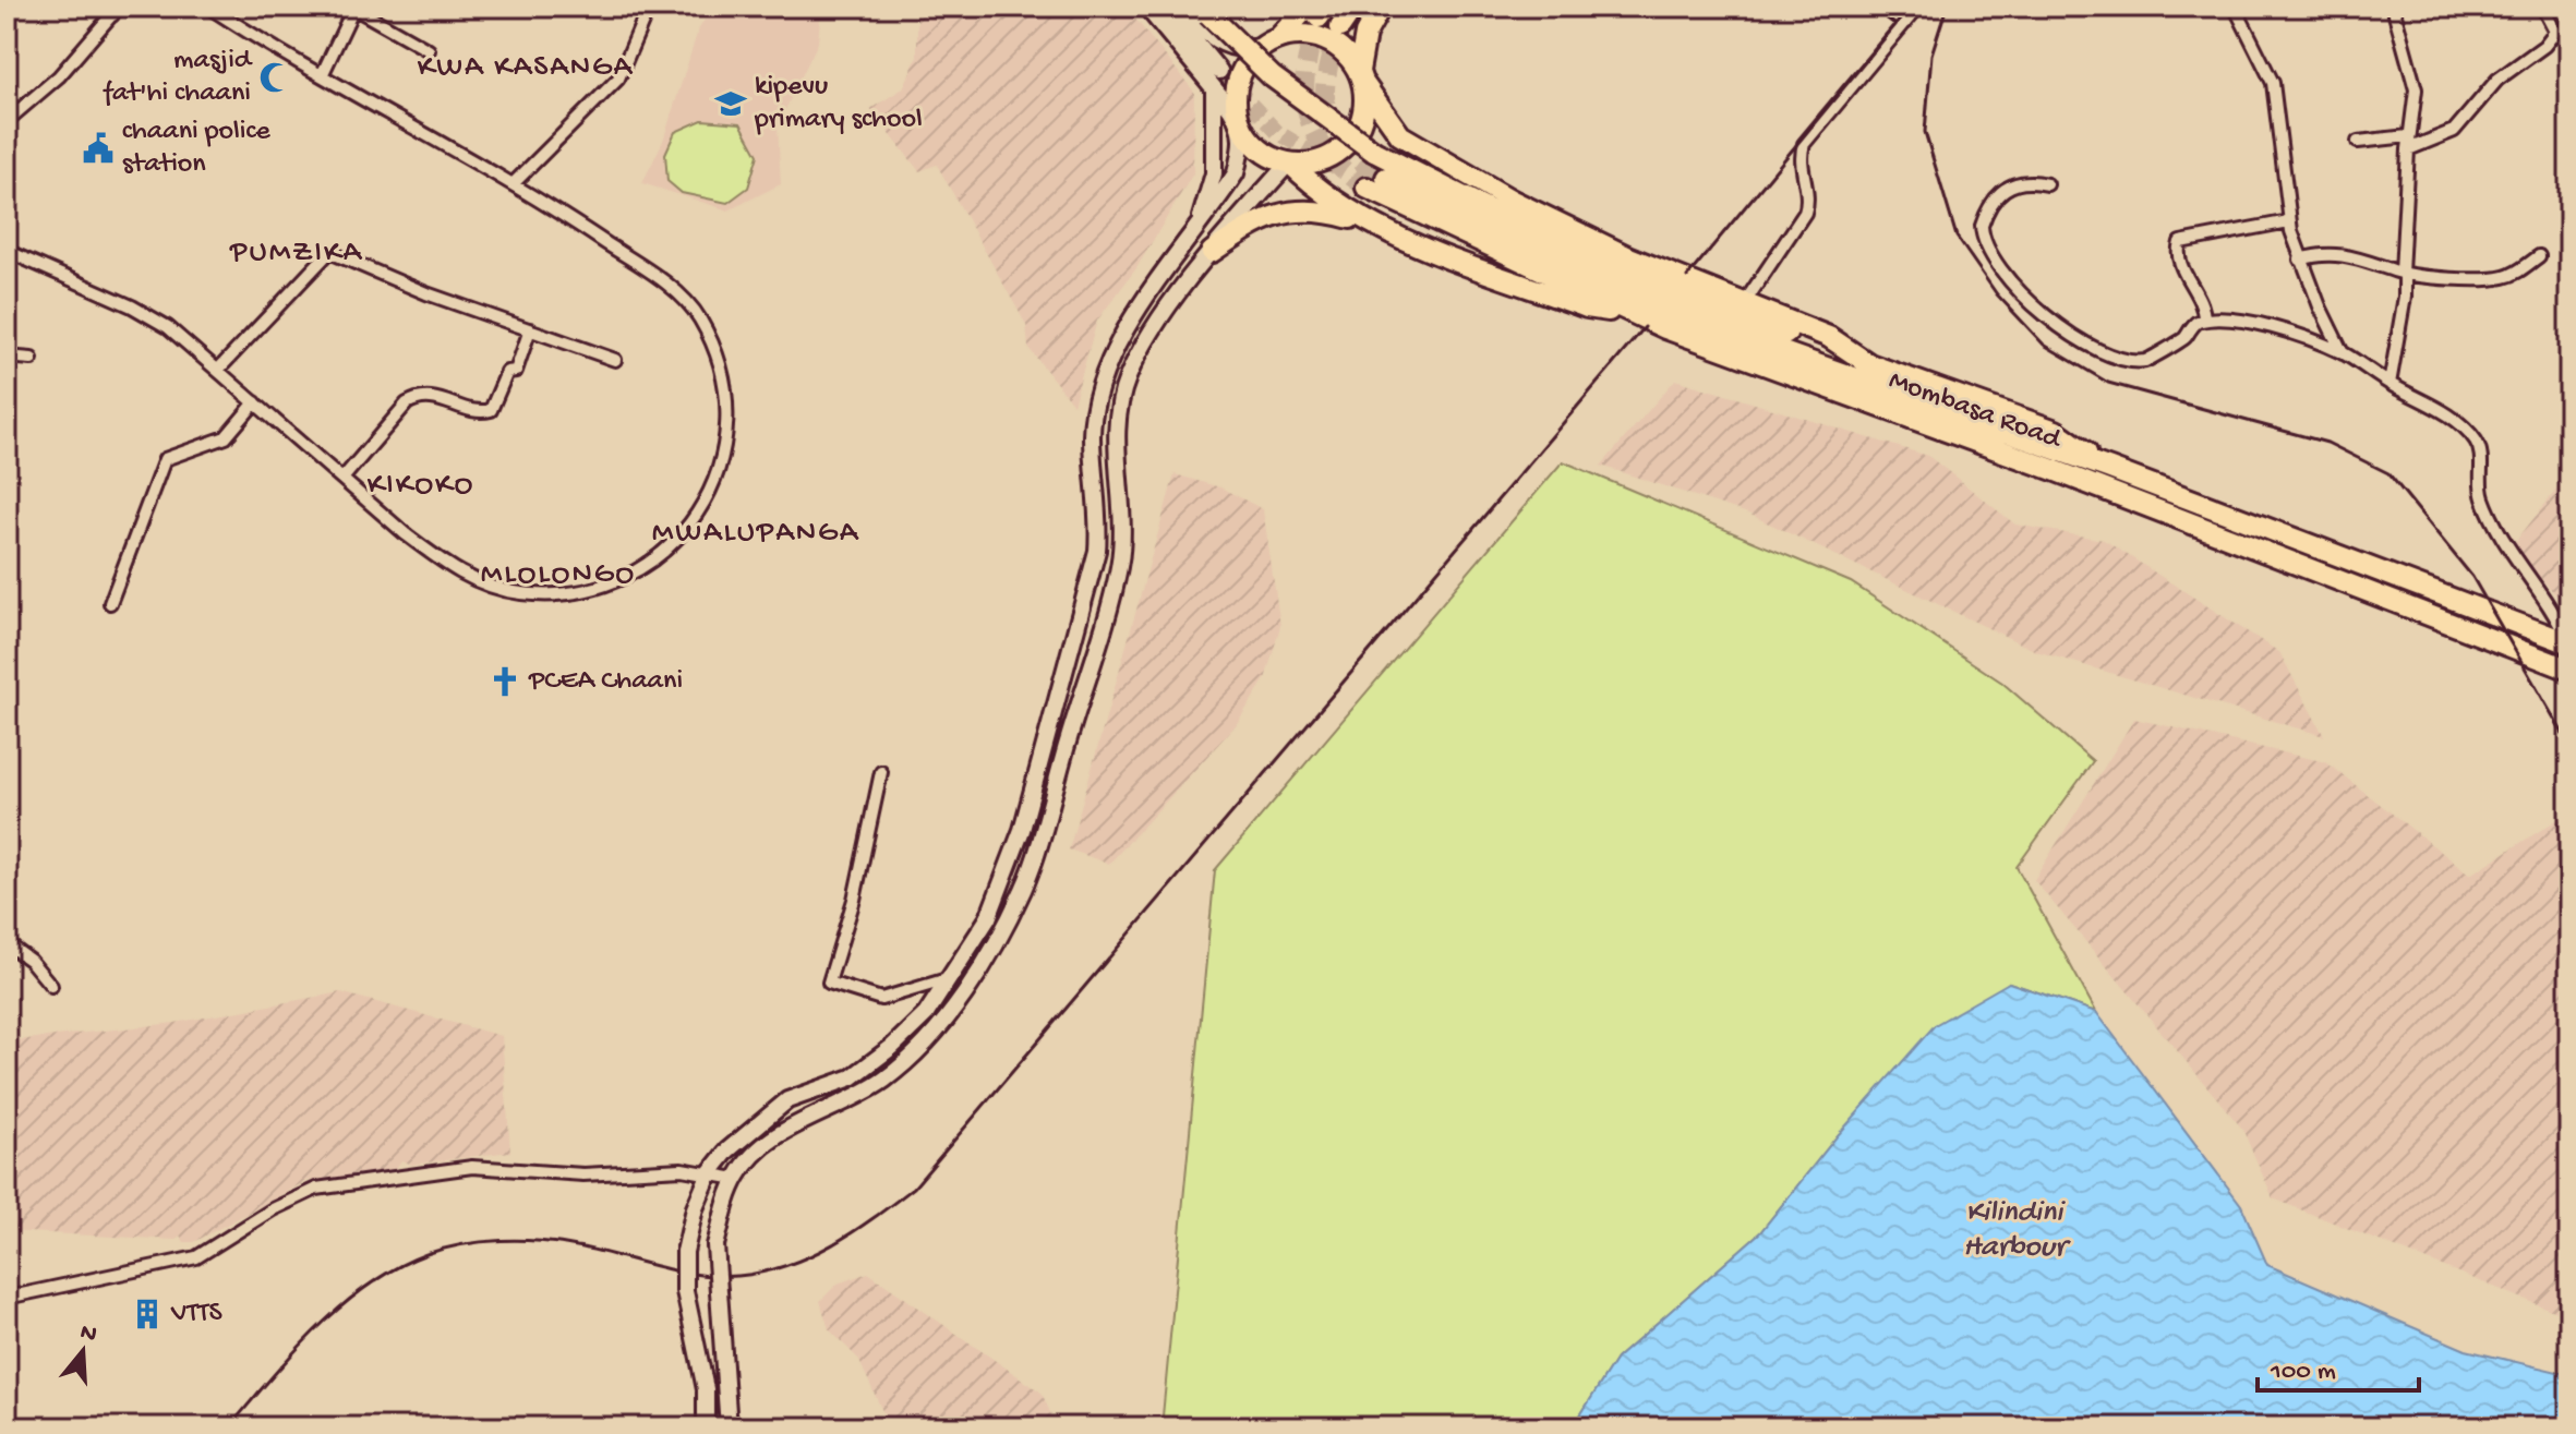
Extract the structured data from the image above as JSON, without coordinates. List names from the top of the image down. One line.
{"streets":{"highway":["Mombasa Road"]},"districts":["KWA KASANGA","PUMZIKA","KIKOKO","MWALUPANGA","MLOLONGO"],"water":["Kilindini Harbour"],"places":{"mosque":["masjid fat'hi chaani"],"school or university":["kipevu primary school"],"public building":["chaani police station"],"church":["PCEA Chaani"],"building":["VTTS"]},"scale_bar":"100 m","north":"top"}
